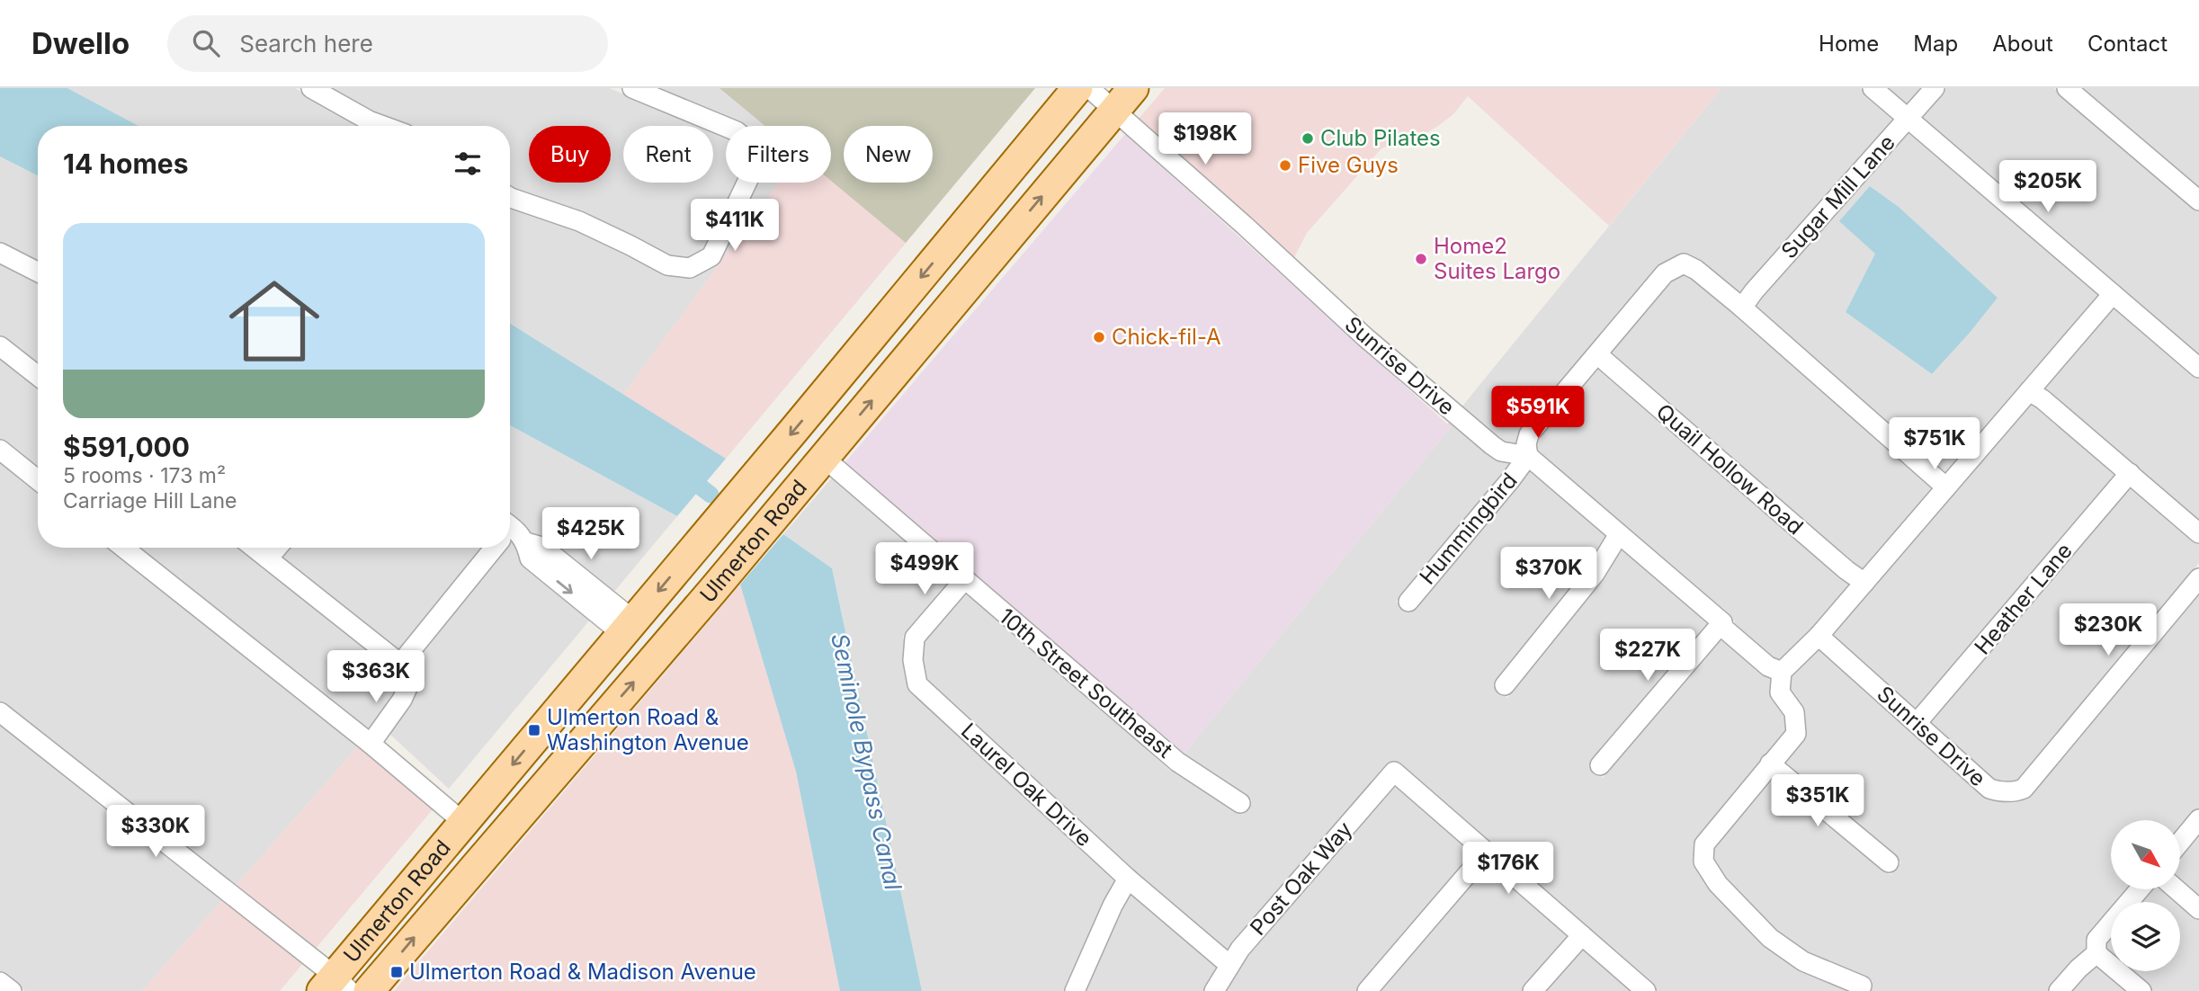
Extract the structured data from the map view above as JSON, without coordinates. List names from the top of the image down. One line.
{"streets":{"main road":["Ulmerton Road"],"street":["Sugar Mill Lane","Sunrise Drive","Quail Hollow Road","Hummingbird","Heather Lane","10th Street Southeast","Laurel Oak Drive","Post Oak Way"]},"crossings":[["Sunrise Drive","Hummingbird"],["Sunrise Drive","Ulmerton Road"],["Sunrise Drive","Heather Lane"],["Ulmerton Road","10th Street Southeast"],["10th Street Southeast","Laurel Oak Drive"],["Laurel Oak Drive","Post Oak Way"]],"water":["Seminole Bypass Canal"],"places":{"other":["Club Pilates","Five Guys","Home2 Suites Largo","Chick-fil-A"],"transit":["Ulmerton Road & Washington Avenue","Ulmerton Road & Madison Avenue"]},"north":"bottom right","page":{"header":"Dwello","search":"Search here","nav":["Home","Map","About","Contact"],"price":["$198K","$205K","$411K","$591K","$751K","$425K","$499K","$370K","$230K","$227K","$363K","$351K","$330K","$176K"],"chip":["Buy","Rent","Filters","New"],"heading":"14 homes","list":[{"name":"$591,000","note":"5 rooms · 173 m² · Carriage Hill Lane"}]}}
